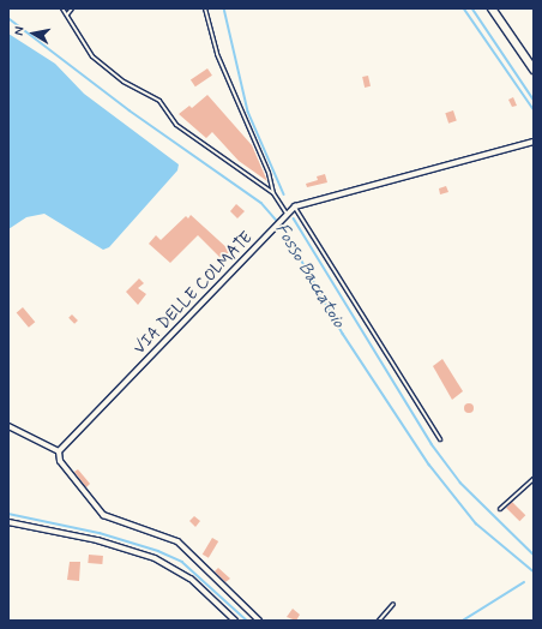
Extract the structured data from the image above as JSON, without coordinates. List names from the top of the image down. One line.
{"streets":{"street":["VIA DELLE COLMATE"]},"water":["Fosso Baccatoio"],"north":"left"}
